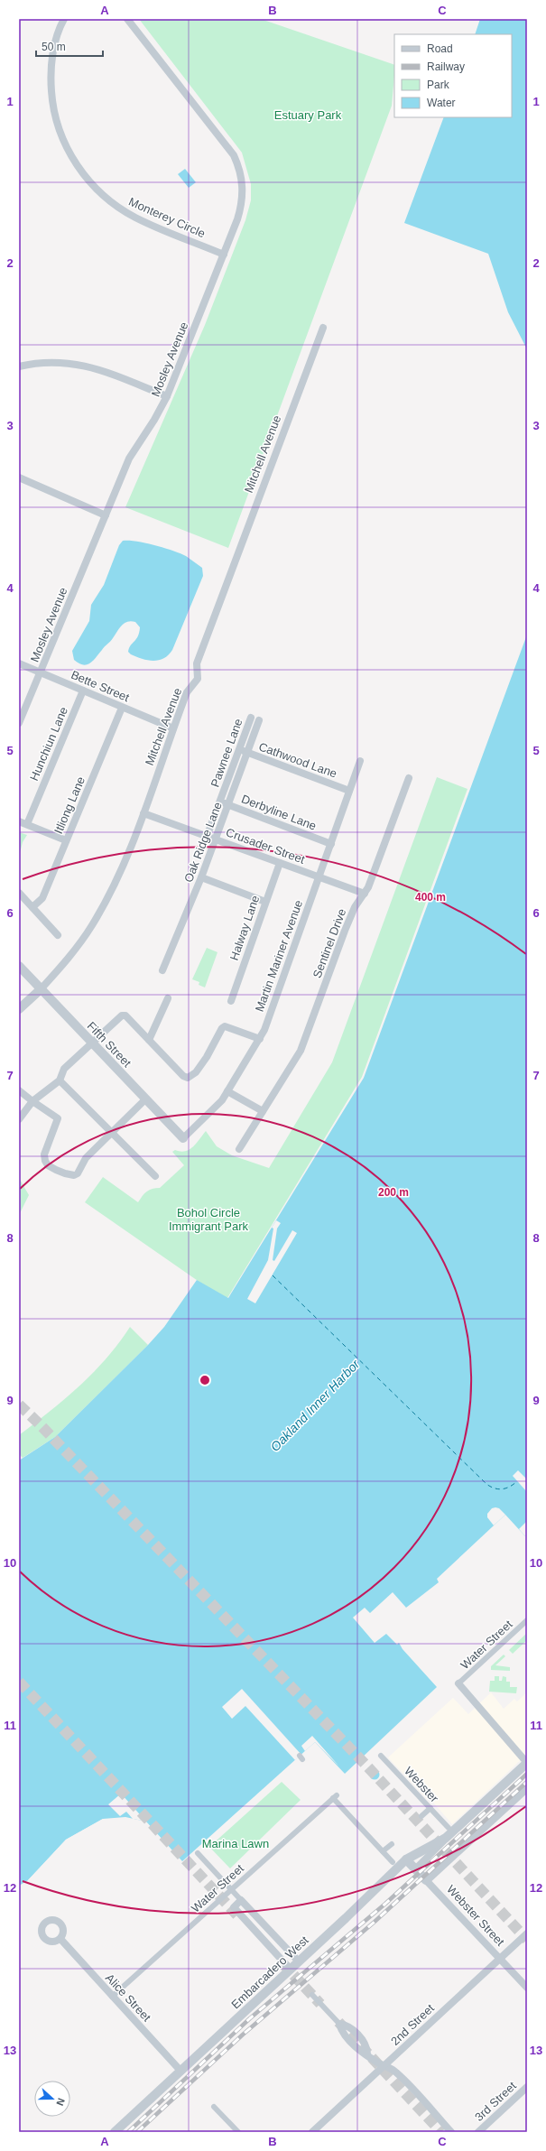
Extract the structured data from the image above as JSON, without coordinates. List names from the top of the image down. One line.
{"streets":{"street":["Monterey Circle","Mosley Avenue","Mitchell Avenue","Bette Street","Hunchiun Lane","Pawnee Lane","Cathwood Lane","Itliong Lane","Derbyline Lane","Oak Ridge Lane","Crusader Street","Halway Lane","Sentinel Drive","Martin Mariner Avenue","Fifth Street","Water Street","Webster","Webster Street","Embarcadero West","Alice Street","2nd Street","3rd Street"]},"crossings":[["Monterey Circle","Mosley Avenue"],["Mosley Avenue","Bette Street"],["Mitchell Avenue","Bette Street"],["Mitchell Avenue","Crusader Street"],["Mitchell Avenue","Fifth Street"],["Bette Street","Hunchiun Lane"],["Bette Street","Itliong Lane"],["Pawnee Lane","Cathwood Lane"],["Pawnee Lane","Derbyline Lane"],["Pawnee Lane","Crusader Street"],["Cathwood Lane","Oak Ridge Lane"],["Cathwood Lane","Martin Mariner Avenue"],["Derbyline Lane","Oak Ridge Lane"],["Derbyline Lane","Martin Mariner Avenue"],["Oak Ridge Lane","Crusader Street"],["Crusader Street","Halway Lane"],["Crusader Street","Sentinel Drive"],["Crusader Street","Martin Mariner Avenue"],["Martin Mariner Avenue","Fifth Street"],["Water Street","Alice Street"],["Webster Street","Embarcadero West"],["Webster Street","2nd Street"],["Embarcadero West","Alice Street"]],"water":["Oakland Inner Harbor"],"parks":["Estuary Park","Bohol Circle Immigrant Park","Marina Lawn"],"legend":["Road","Railway","Park","Water"],"scale_bar":"50 m","north":"right","grid":{"columns":["A","B","C"],"rows":["1","2","3","4","5","6","7","8","9","10","11","12","13"]},"rings":["400 m","200 m"]}
